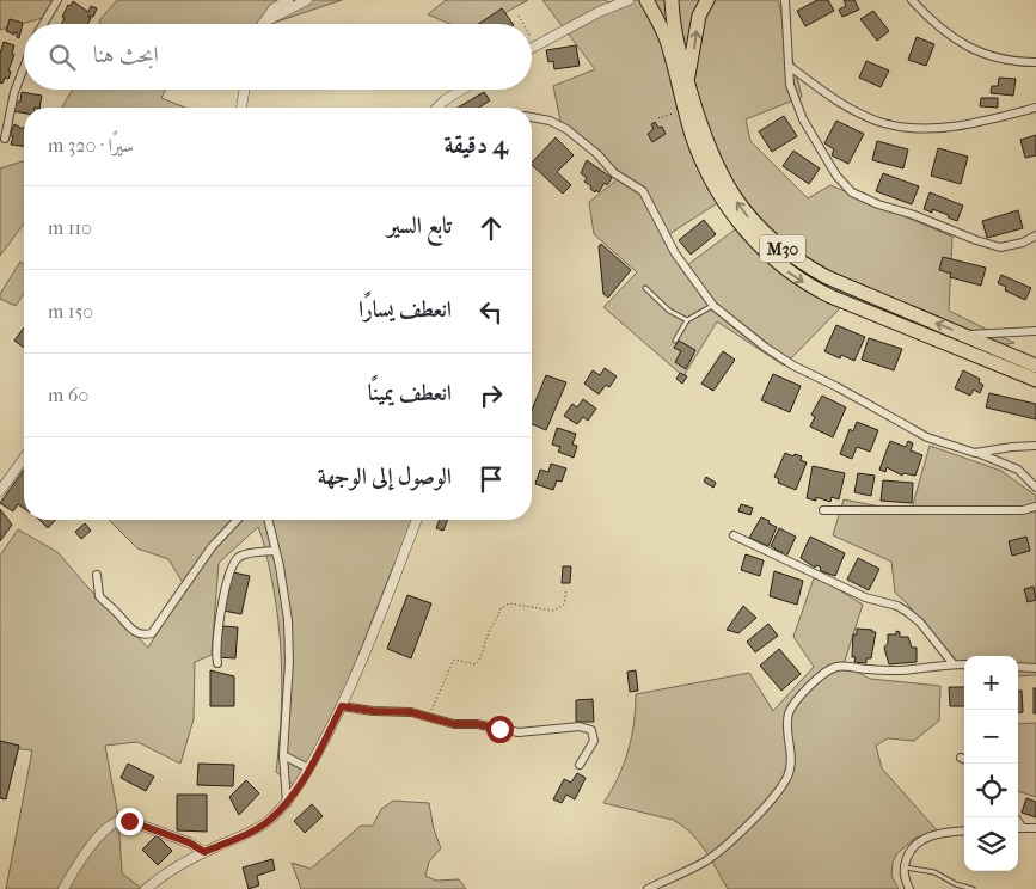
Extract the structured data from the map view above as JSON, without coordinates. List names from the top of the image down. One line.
{"streets":{"highway":["M30"]},"page":{"search":"ابحث هنا","heading":["4 دقيقة","سيرًا · 320 m"],"list":[["تابع السير","110 m"],["انعطف يسارًا","150 m"],["انعطف يمينًا","60 m"],"الوصول إلى الوجهة"],"map_buttons":["+","−"]}}
